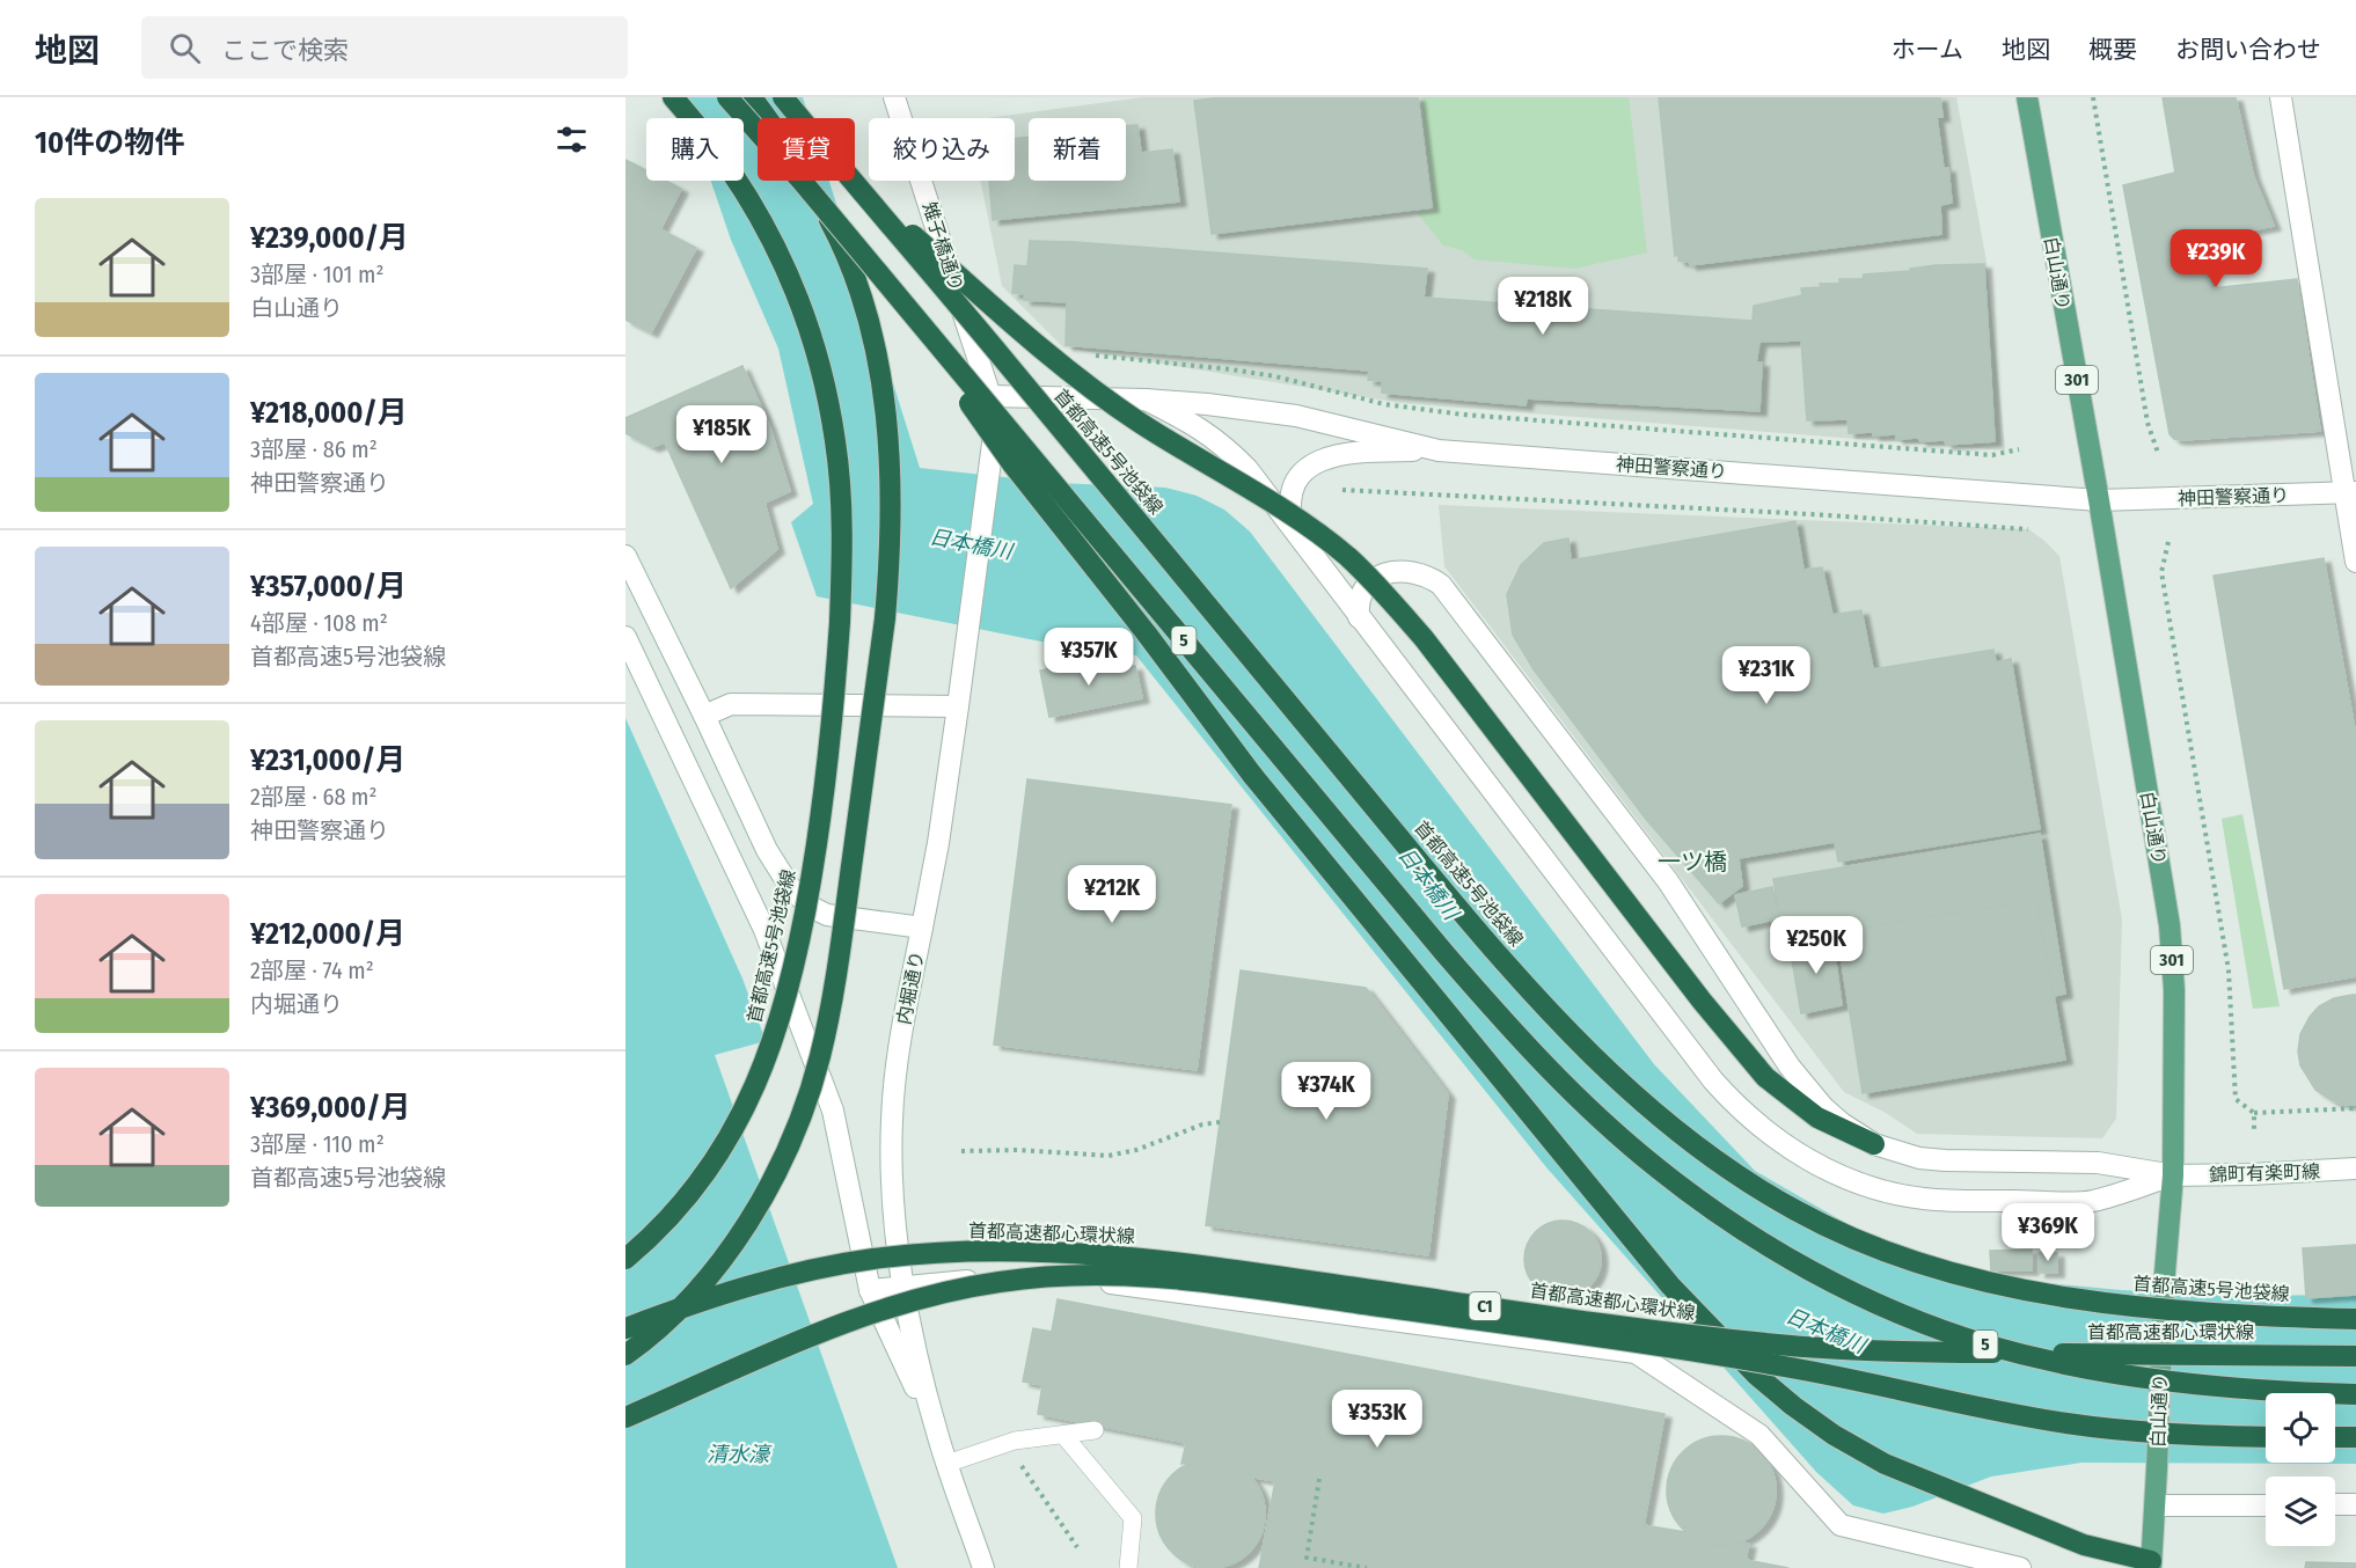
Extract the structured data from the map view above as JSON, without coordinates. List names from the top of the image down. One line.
{"streets":{"highway":["首都高速5号池袋線","5","首都高速都心環状線","C1"],"main road":["白山通り","301"],"street":["雉子橋通り","神田警察通り","内堀通り","錦町有楽町線"]},"crossings":[["雉子橋通り","神田警察通り"],["雉子橋通り","内堀通り"],["白山通り","神田警察通り"],["白山通り","錦町有楽町線"]],"districts":["一ツ橋"],"water":["日本橋川","清水濠"],"page":{"header":"地図","search":"ここで検索","nav":["ホーム","地図","概要","お問い合わせ"],"heading":"10件の物件","chip":["購入","賃貸","絞り込み","新着"],"list":[{"name":"¥239,000/月","note":"3部屋 · 101 m² · 白山通り"},{"name":"¥218,000/月","note":"3部屋 · 86 m² · 神田警察通り"},{"name":"¥357,000/月","note":"4部屋 · 108 m² · 首都高速5号池袋線"},{"name":"¥231,000/月","note":"2部屋 · 68 m² · 神田警察通り"},{"name":"¥212,000/月","note":"2部屋 · 74 m² · 内堀通り"},{"name":"¥369,000/月","note":"3部屋 · 110 m² · 首都高速5号池袋線"}],"price":["¥239K","¥218K","¥185K","¥357K","¥231K","¥212K","¥250K","¥374K","¥369K","¥353K"]}}
